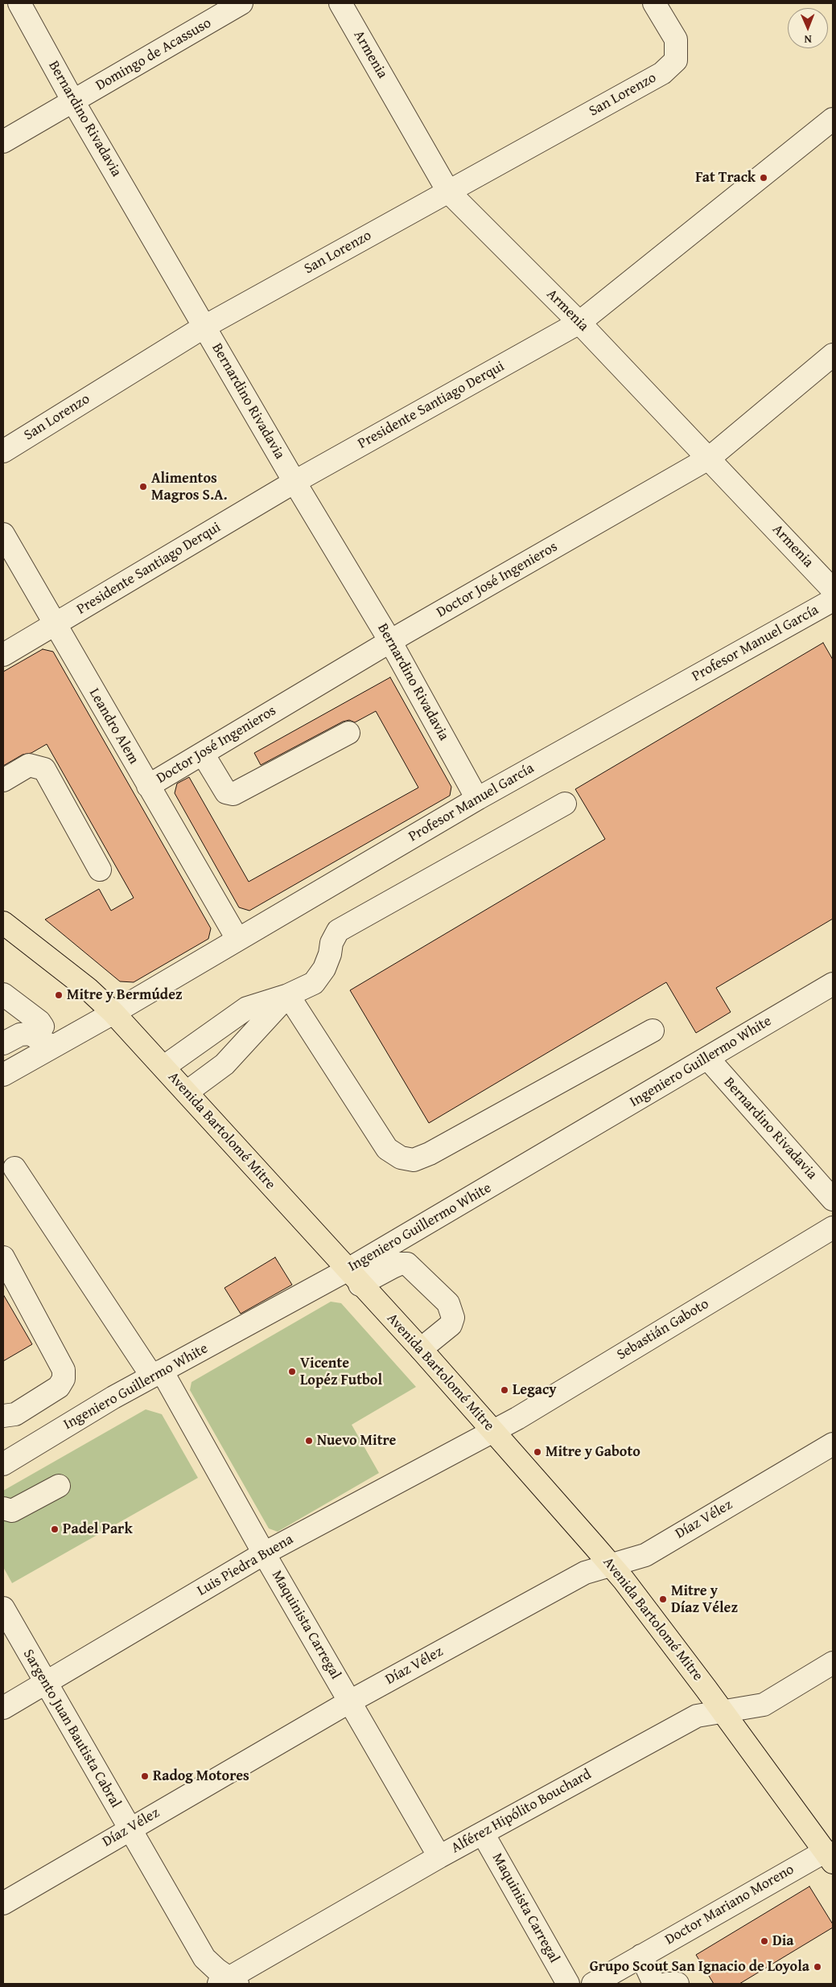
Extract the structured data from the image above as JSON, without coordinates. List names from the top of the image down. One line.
{"streets":{"main road":["Avenida Bartolomé Mitre"],"street":["Domingo de Acassuso","Armenia","San Lorenzo","Bernardino Rivadavia","Presidente Santiago Derqui","Doctor José Ingenieros","Profesor Manuel García","Leandro Alem","Ingeniero Guillermo White","Sebastián Gaboto","Díaz Vélez","Luis Piedra Buena","Maquinista Carregal","Sargento Juan Bautista Cabral","Alférez Hipólito Bouchard","Doctor Mariano Moreno"]},"crossings":[["Domingo de Acassuso","Bernardino Rivadavia"],["Armenia","San Lorenzo"],["Armenia","Presidente Santiago Derqui"],["Armenia","Doctor José Ingenieros"],["San Lorenzo","Bernardino Rivadavia"],["Bernardino Rivadavia","Presidente Santiago Derqui"],["Bernardino Rivadavia","Doctor José Ingenieros"],["Bernardino Rivadavia","Profesor Manuel García"],["Bernardino Rivadavia","Ingeniero Guillermo White"],["Presidente Santiago Derqui","Leandro Alem"],["Doctor José Ingenieros","Leandro Alem"],["Profesor Manuel García","Leandro Alem"],["Profesor Manuel García","Avenida Bartolomé Mitre"],["Ingeniero Guillermo White","Avenida Bartolomé Mitre"],["Ingeniero Guillermo White","Maquinista Carregal"],["Avenida Bartolomé Mitre","Sebastián Gaboto"],["Avenida Bartolomé Mitre","Díaz Vélez"],["Avenida Bartolomé Mitre","Luis Piedra Buena"],["Avenida Bartolomé Mitre","Alférez Hipólito Bouchard"],["Avenida Bartolomé Mitre","Doctor Mariano Moreno"],["Sebastián Gaboto","Luis Piedra Buena"],["Díaz Vélez","Maquinista Carregal"],["Díaz Vélez","Sargento Juan Bautista Cabral"],["Luis Piedra Buena","Maquinista Carregal"],["Luis Piedra Buena","Sargento Juan Bautista Cabral"],["Maquinista Carregal","Alférez Hipólito Bouchard"],["Sargento Juan Bautista Cabral","Alférez Hipólito Bouchard"]],"places":["Fat Track","Alimentos Magros S.A.","Mitre y Bermúdez","Vicente Lopéz Futbol","Legacy","Nuevo Mitre","Mitre y Gaboto","Padel Park","Mitre y Díaz Vélez","Radog Motores","Dia","Grupo Scout San Ignacio de Loyola"],"north":"bottom"}
